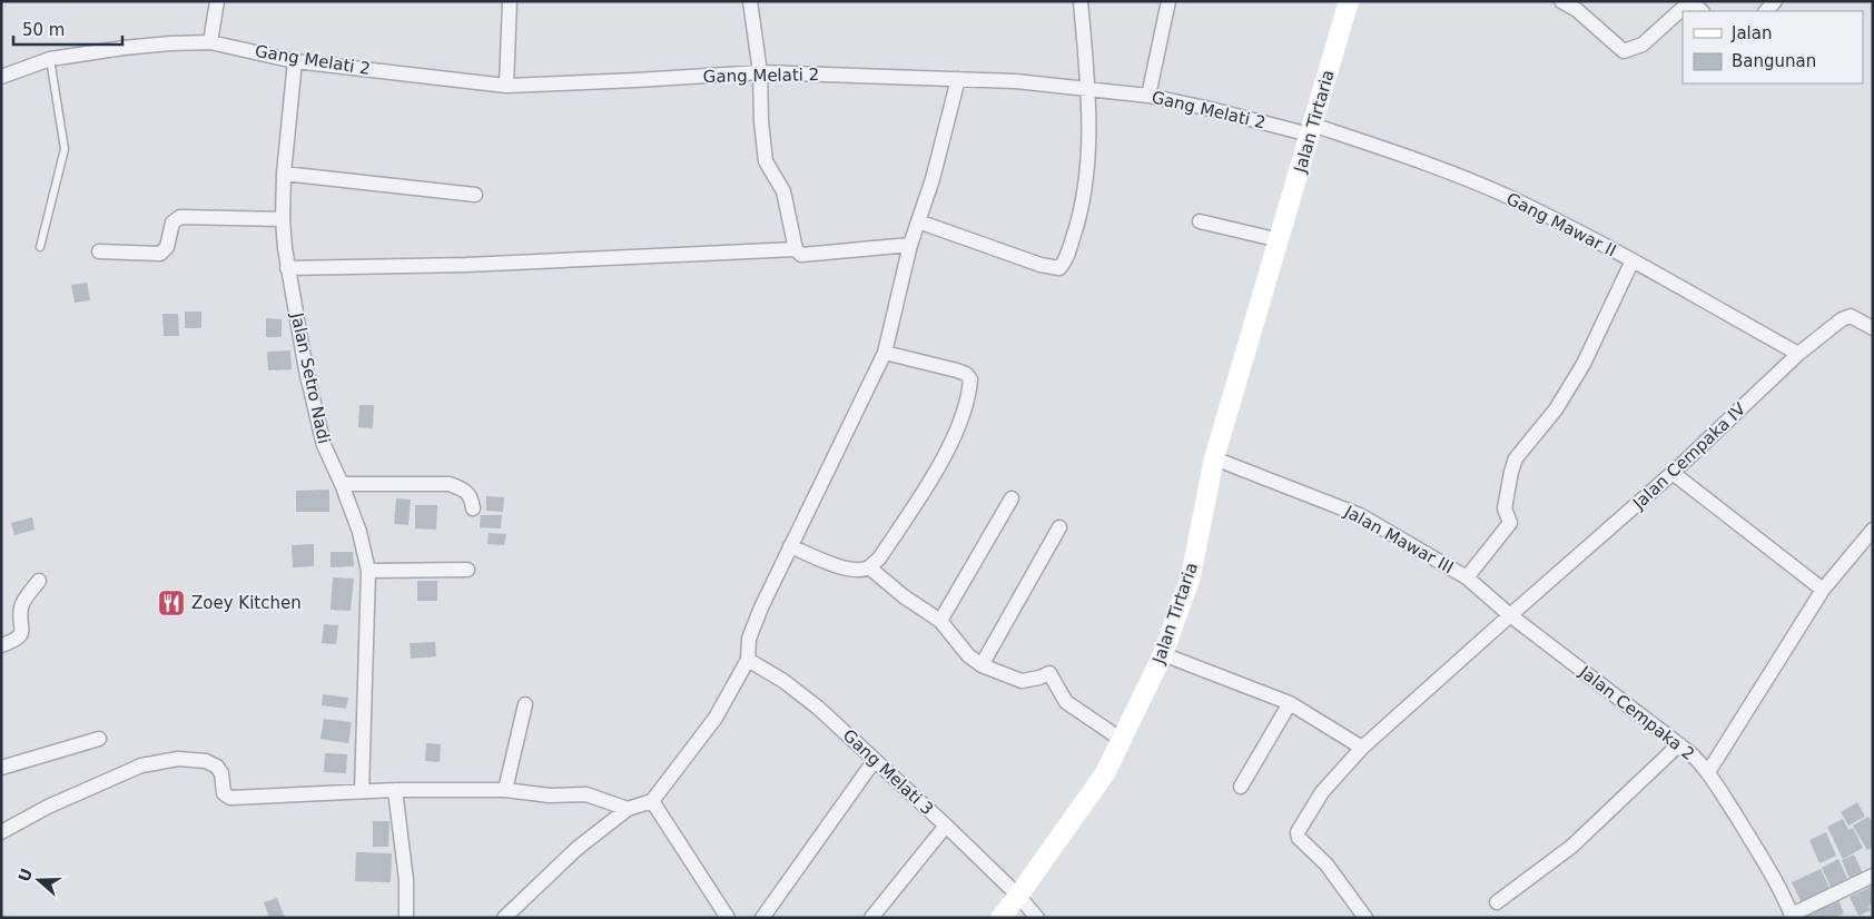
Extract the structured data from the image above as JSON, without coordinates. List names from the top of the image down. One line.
{"streets":{"street":["Gang Melati 2","Jalan Tirtaria","Gang Mawar II","Jalan Setro Nadi","Jalan Cempaka IV","Jalan Mawar III","Jalan Cempaka 2","Gang Melati 3"]},"crossings":[["Gang Melati 2","Jalan Tirtaria"],["Gang Melati 2","Gang Mawar II"],["Gang Melati 2","Jalan Setro Nadi"],["Jalan Tirtaria","Gang Mawar II"],["Jalan Tirtaria","Jalan Mawar III"],["Jalan Tirtaria","Gang Melati 3"],["Gang Mawar II","Jalan Cempaka IV"],["Jalan Cempaka IV","Jalan Mawar III"],["Jalan Cempaka IV","Jalan Cempaka 2"],["Jalan Mawar III","Jalan Cempaka 2"]],"places":{"restaurant":["Zoey Kitchen"]},"legend":["Jalan","Bangunan"],"scale_bar":"50 m","north":"left"}
